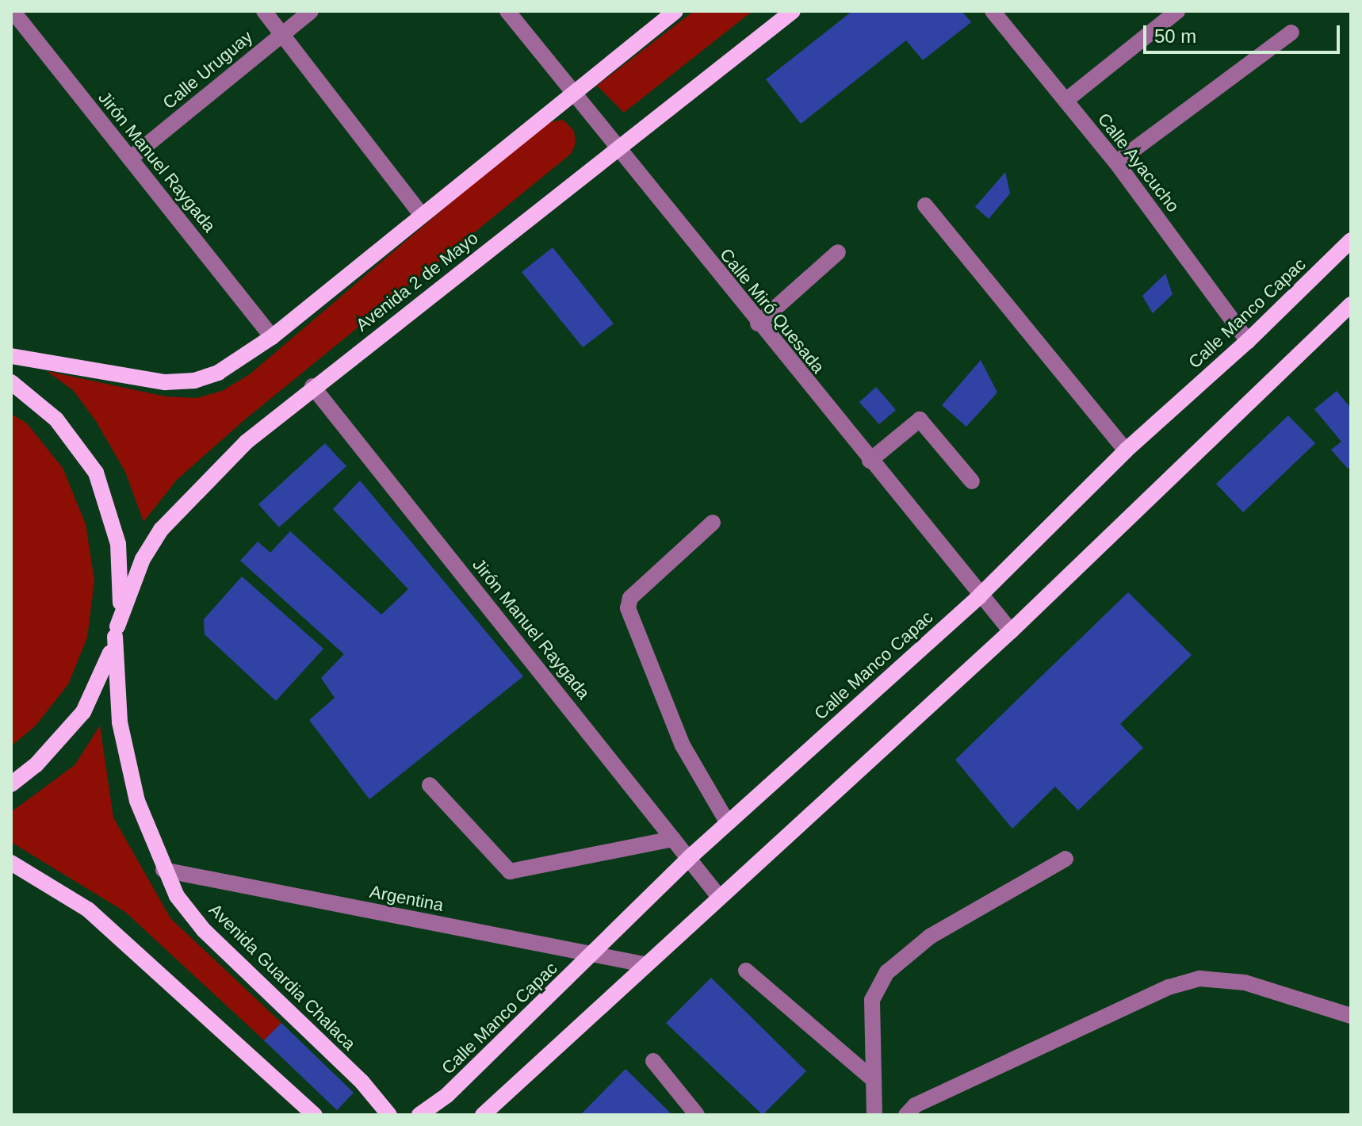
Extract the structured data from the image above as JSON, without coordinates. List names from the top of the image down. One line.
{"streets":{"main road":["Avenida 2 de Mayo","Calle Manco Capac","Avenida Guardia Chalaca"],"street":["Calle Uruguay","Jirón Manuel Raygada","Calle Ayacucho","Calle Miró Quesada","Argentina"]},"crossings":[["Calle Uruguay","Jirón Manuel Raygada"],["Jirón Manuel Raygada","Avenida 2 de Mayo"],["Jirón Manuel Raygada","Calle Manco Capac"],["Calle Ayacucho","Calle Manco Capac"],["Avenida 2 de Mayo","Calle Miró Quesada"],["Avenida 2 de Mayo","Avenida Guardia Chalaca"],["Calle Miró Quesada","Calle Manco Capac"],["Calle Manco Capac","Argentina"],["Argentina","Avenida Guardia Chalaca"]],"scale_bar":"50 m"}
